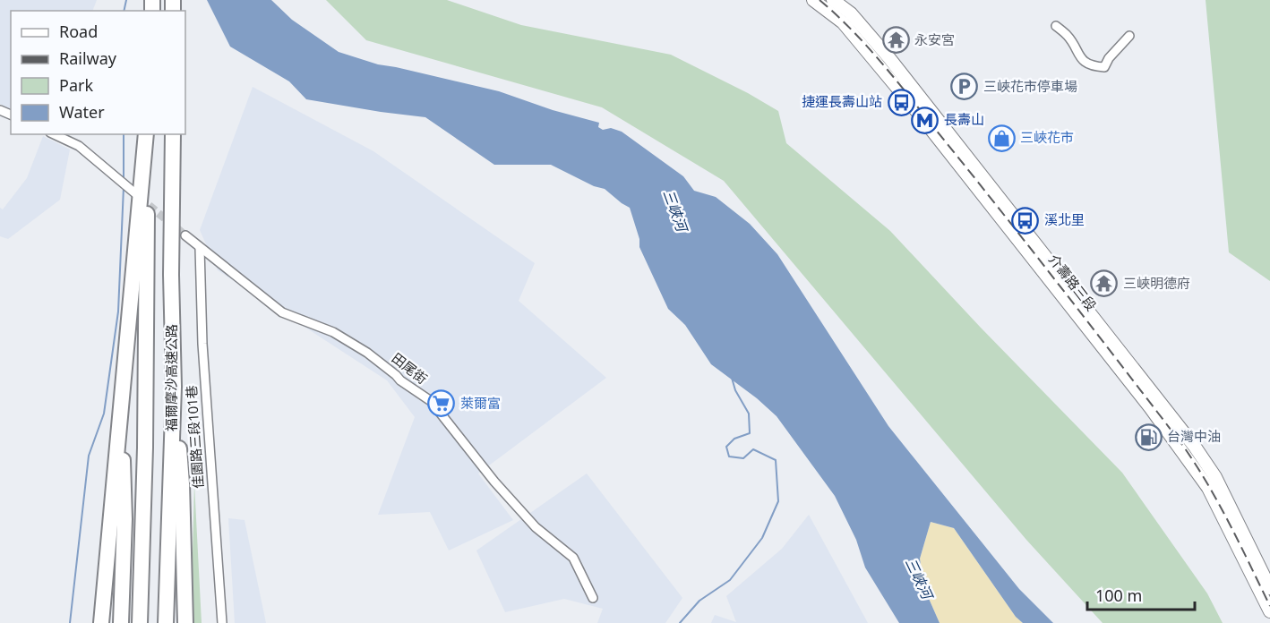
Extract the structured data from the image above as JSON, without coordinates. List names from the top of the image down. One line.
{"streets":{"highway":["福爾摩沙高速公路"],"main road":["介壽路三段"],"street":["田尾街","佳園路三段101巷"]},"crossings":[["田尾街","佳園路三段101巷"]],"water":["三峽河"],"places":{"temple":["永安宮","三峽明德府"],"parking":["三峽花市停車場"],"bus stop":["捷運長壽山站","溪北里"],"metro station":["長壽山"],"shop":["三峽花市"],"supermarket":["萊爾富"],"fuel station":["台灣中油"]},"legend":["Road","Railway","Park","Water"],"scale_bar":"100 m"}
